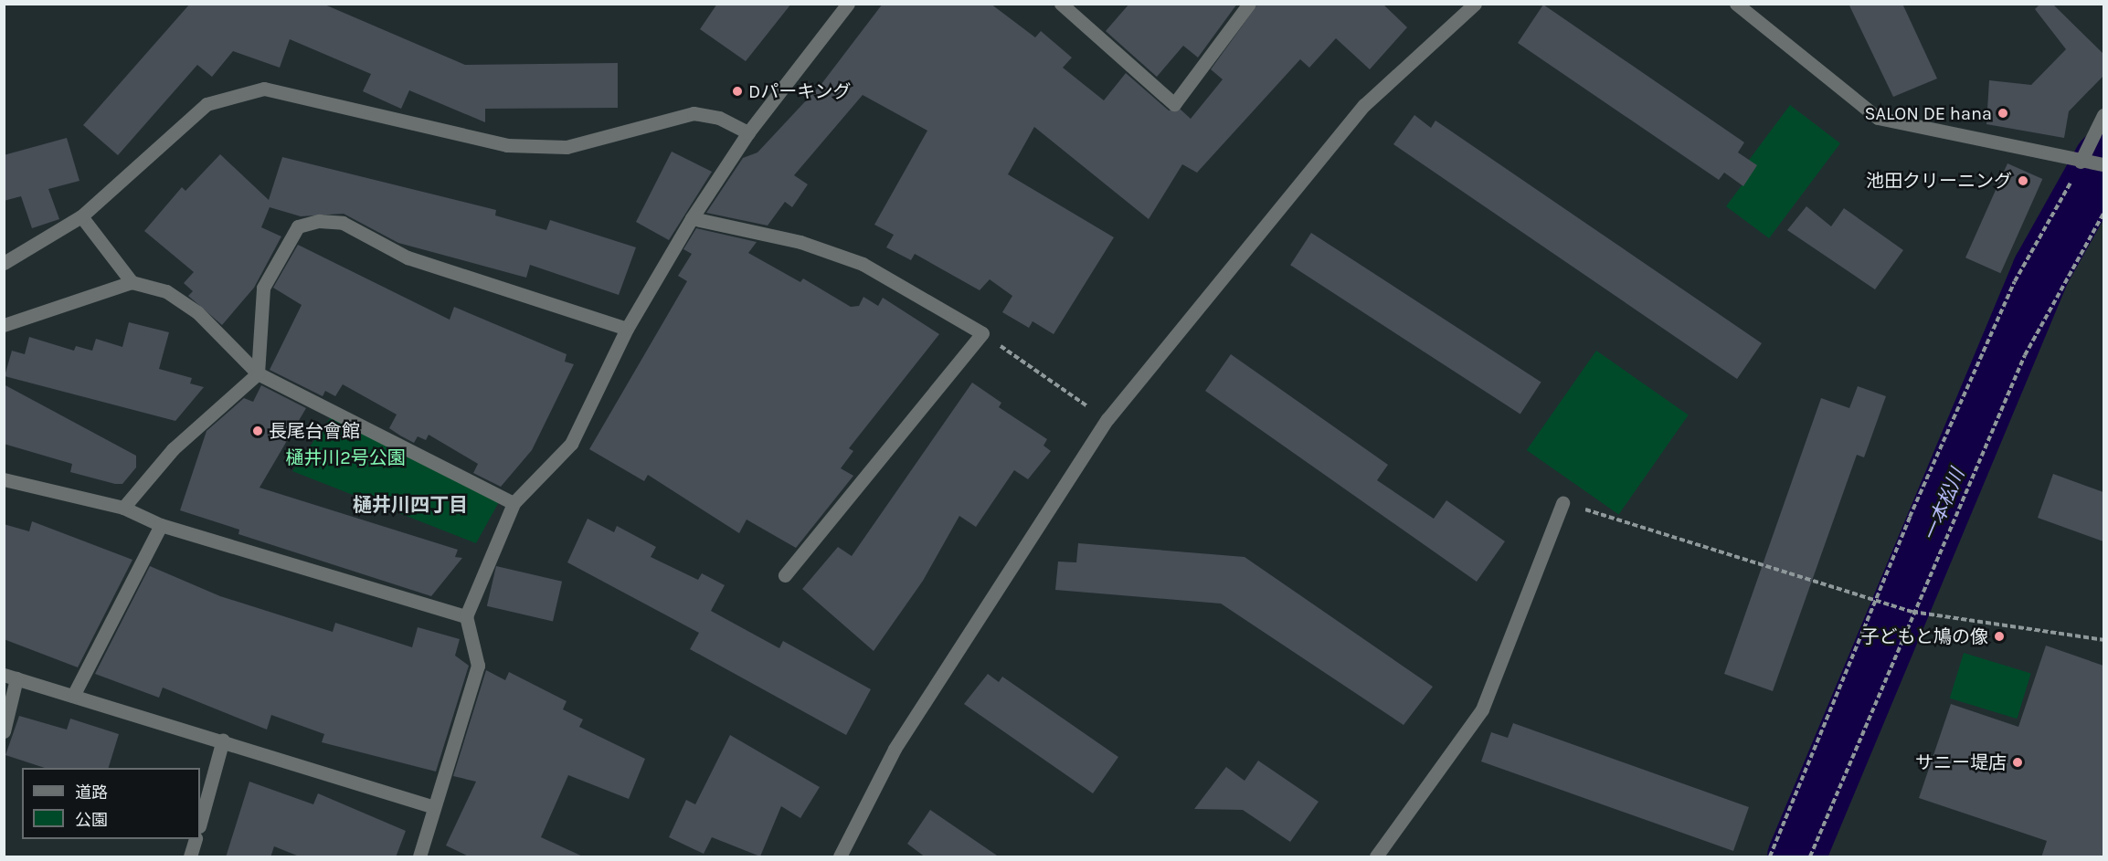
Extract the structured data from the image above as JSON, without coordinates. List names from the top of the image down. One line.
{"districts":["樋井川四丁目"],"water":["一本松川"],"parks":["樋井川2号公園"],"places":["Dパーキング","SALON DE hana","池田クリーニング","長尾台會館","子どもと鳩の像","サニー堤店"],"legend":["道路","公園"]}
